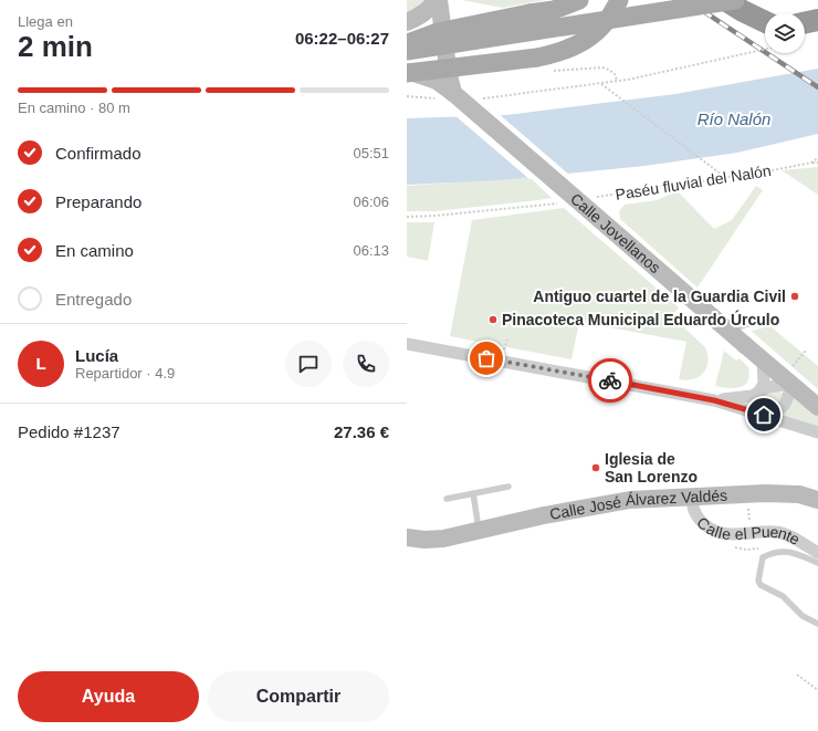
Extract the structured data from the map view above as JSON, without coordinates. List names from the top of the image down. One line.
{"streets":{"street":["Calle Jovellanos","Calle José Álvarez Valdés","Calle el Puente"],"path":["Paséu fluvial del Nalón"]},"crossings":[["Calle José Álvarez Valdés","Calle el Puente"]],"water":["Río Nalón"],"places":["Antiguo cuartel de la Guardia Civil","Pinacoteca Municipal Eduardo Úrculo","Iglesia de San Lorenzo"],"page":{"heading":["2 min","Llega en","06:22–06:27"],"panel":["Lucía","Repartidor · 4.9","Pedido #1237","27.36 €"],"bar":"En camino · 80 m","list":[["Confirmado","05:51"],["Preparando","06:06"],["En camino","06:13"],"Entregado"],"round":"L","buttons":["Ayuda","Compartir"]}}
